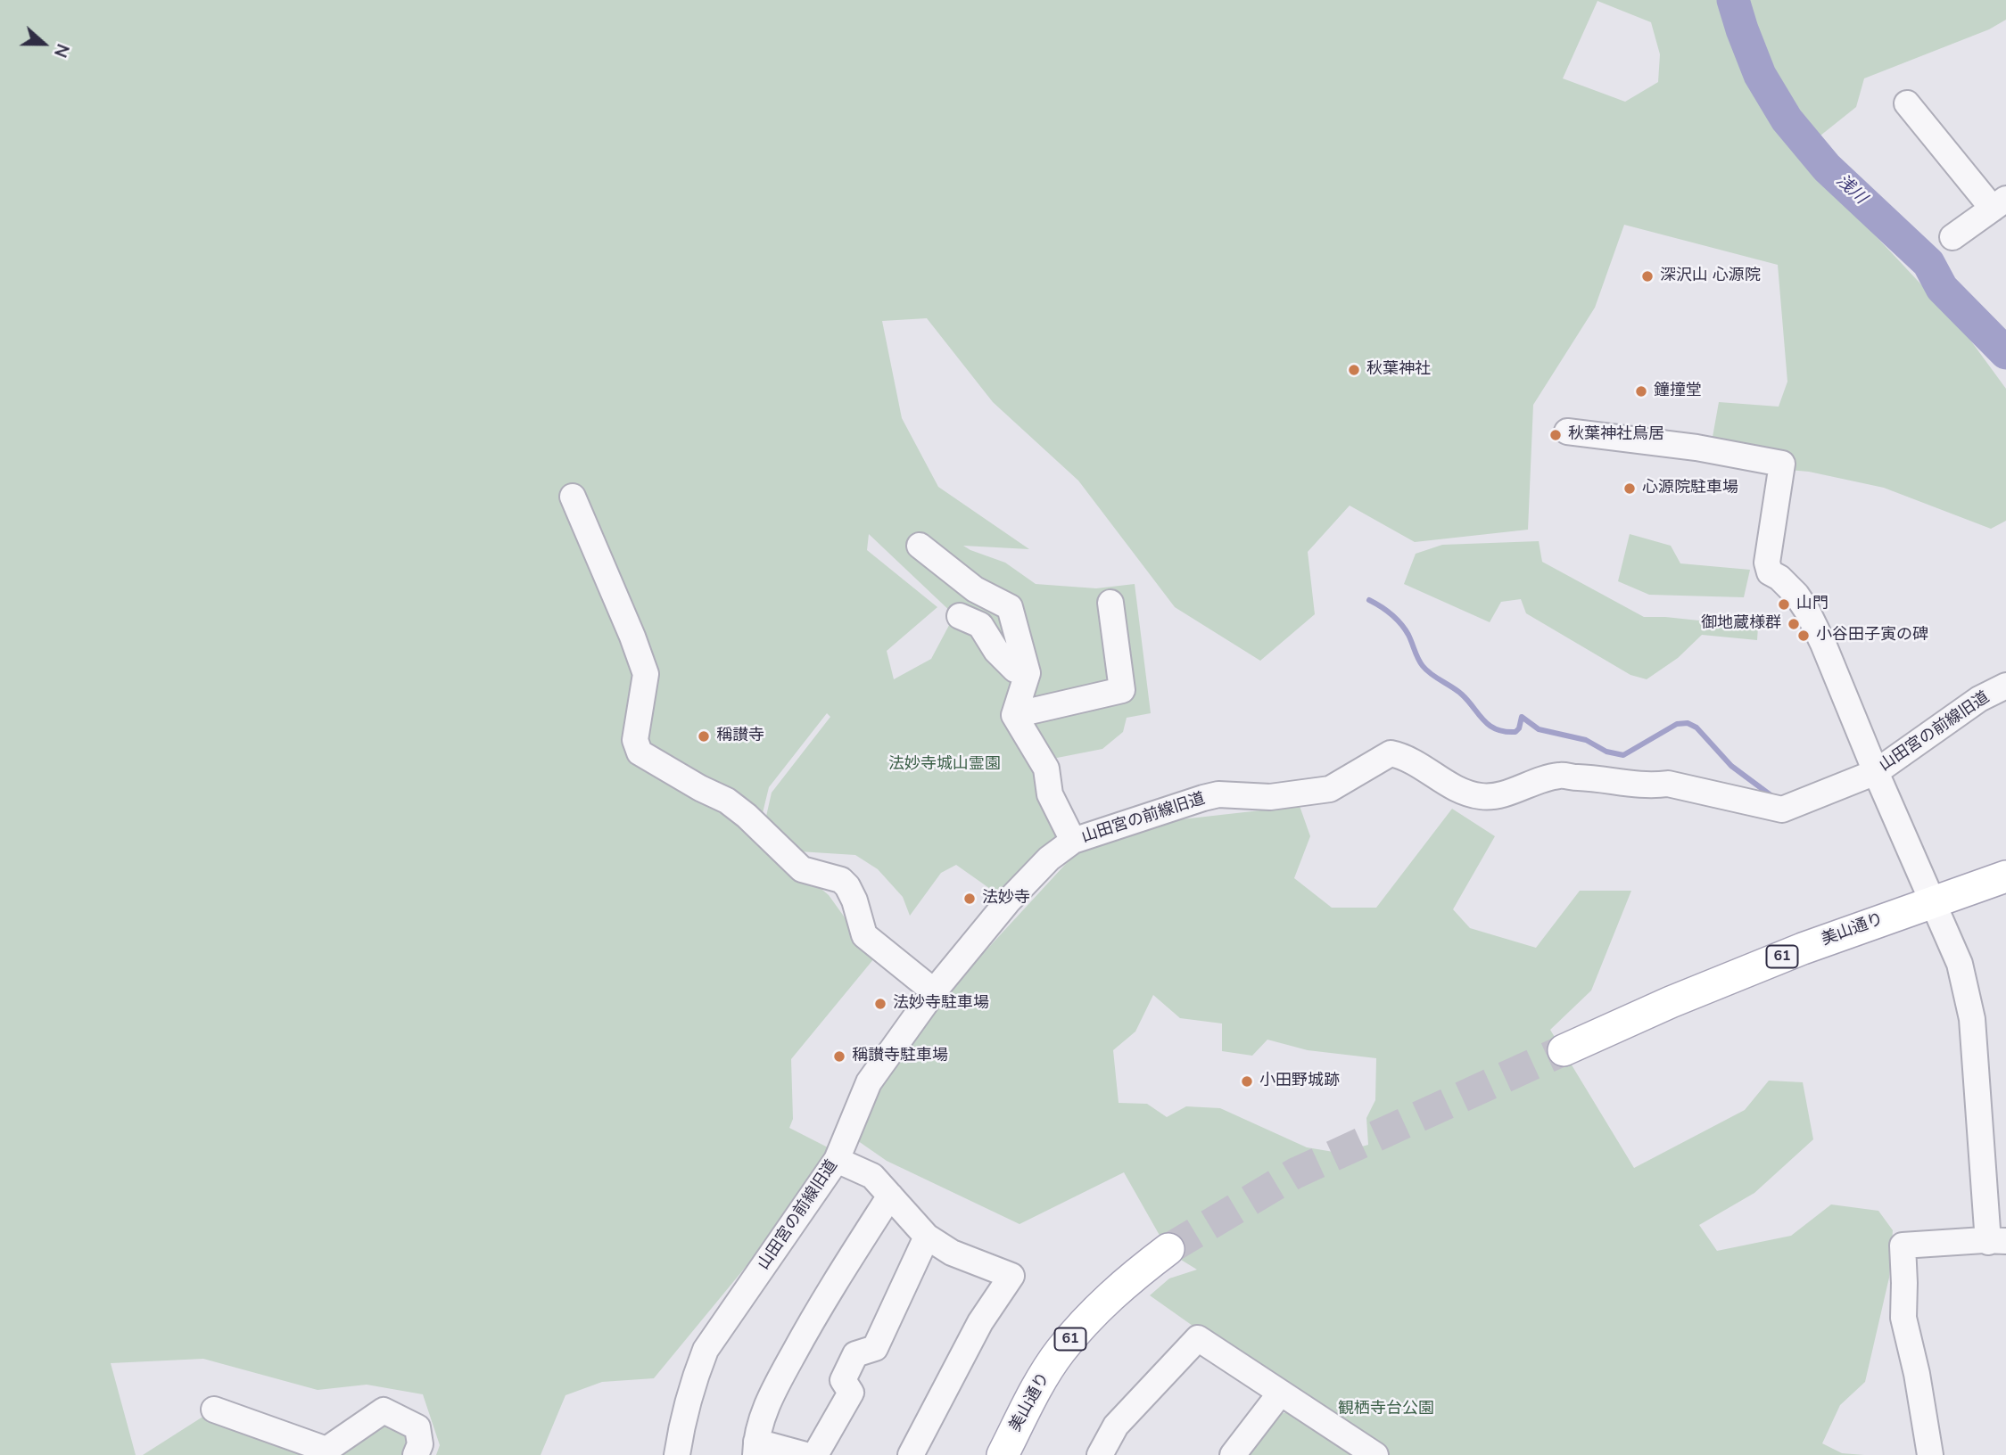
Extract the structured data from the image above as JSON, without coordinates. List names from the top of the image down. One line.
{"streets":{"main road":["美山通り","61"],"street":["山田宮の前線旧道"]},"water":["浅川"],"parks":["法妙寺城山霊園","観栖寺台公園"],"places":["深沢山 心源院","秋葉神社","鐘撞堂","秋葉神社鳥居","心源院駐車場","山門","御地蔵様群","小谷田子寅の碑","稱讃寺","法妙寺","法妙寺駐車場","稱讃寺駐車場","小田野城跡"],"north":"right"}
